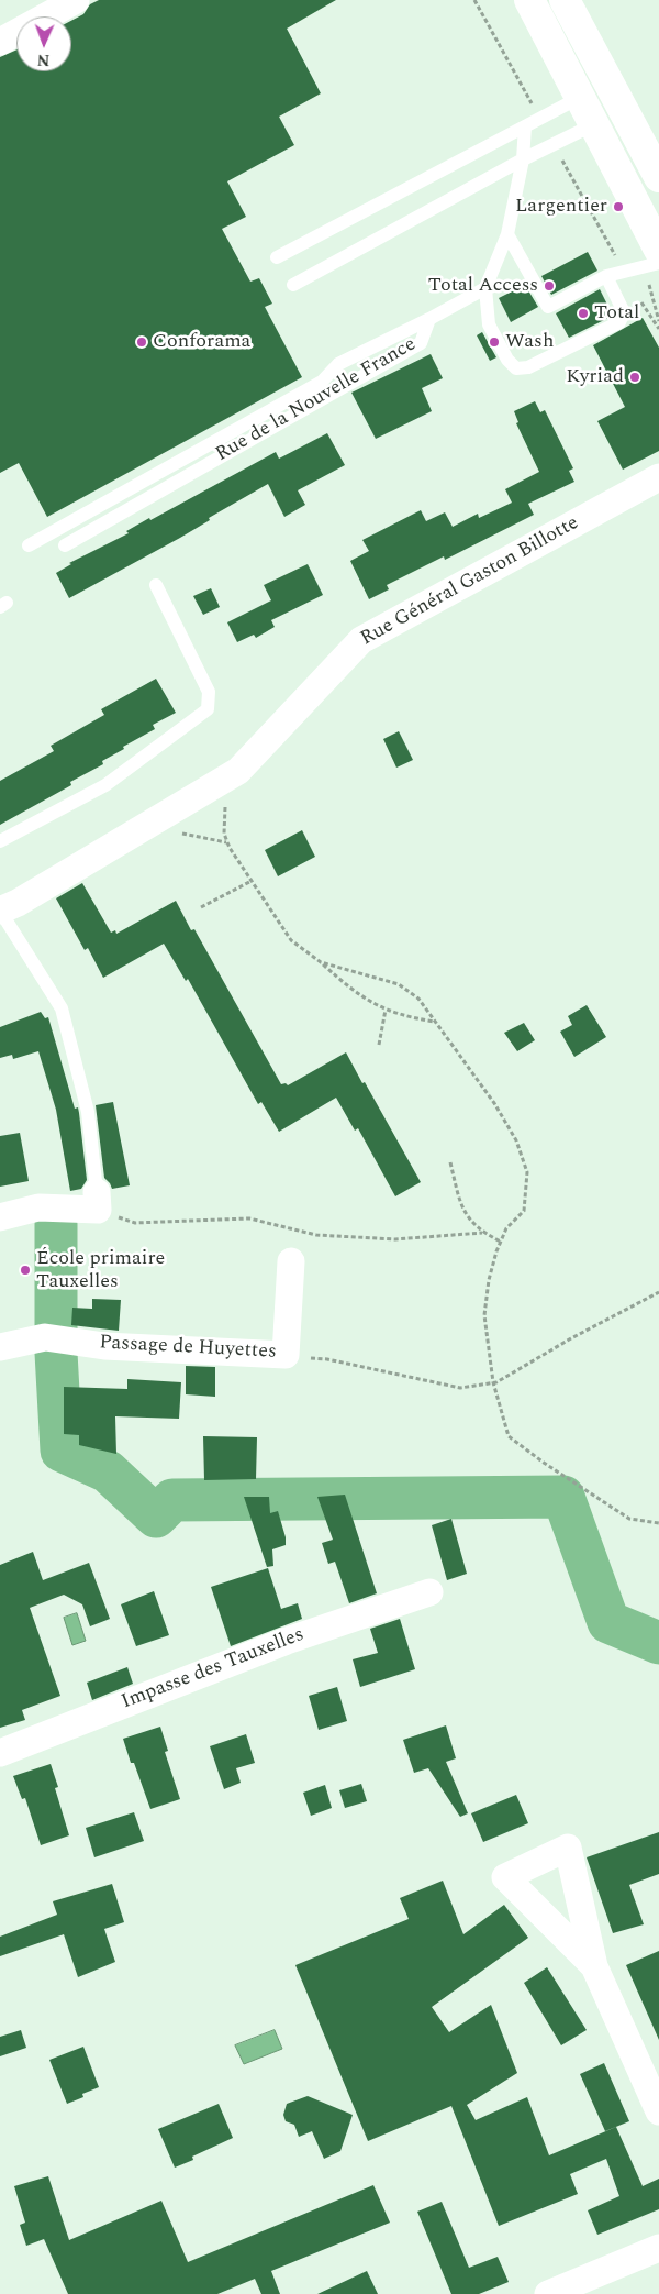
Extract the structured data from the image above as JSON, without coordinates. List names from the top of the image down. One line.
{"streets":{"street":["Rue Général Gaston Billotte","Passage de Huyettes","Impasse des Tauxelles"],"lane":["Rue de la Nouvelle France"]},"places":["Largentier","Total Access","Total","Conforama","Wash","Kyriad","École primaire Tauxelles"],"north":"bottom"}
